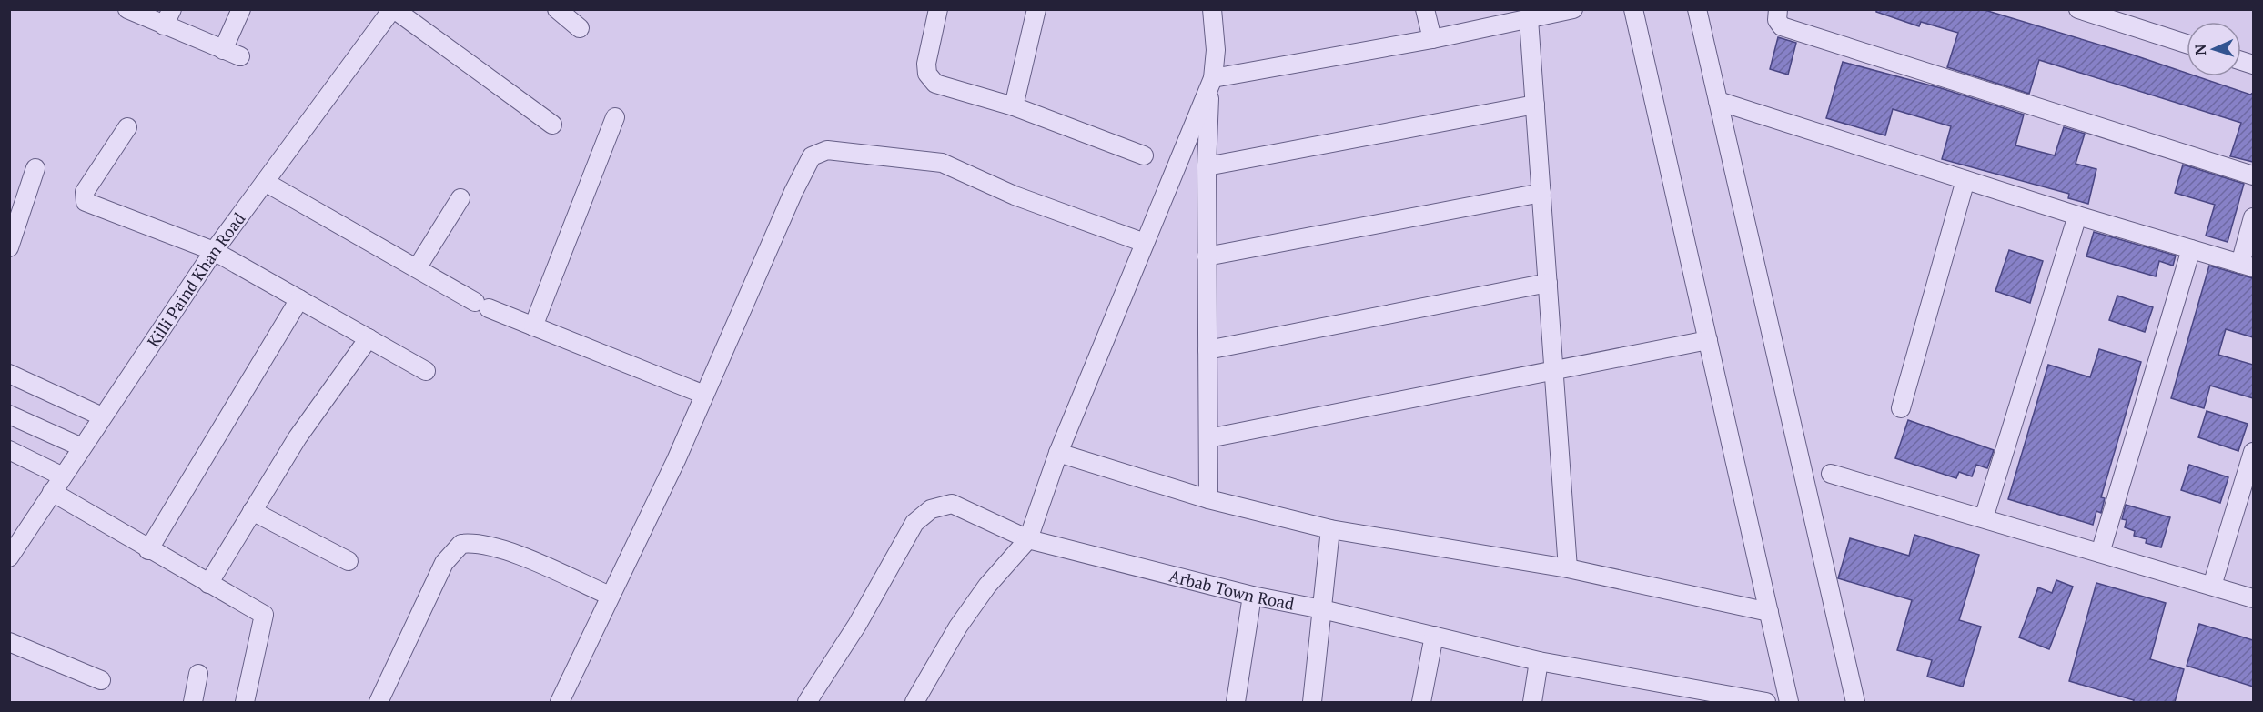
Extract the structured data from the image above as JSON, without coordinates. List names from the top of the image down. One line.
{"streets":{"street":["Killi Paind Khan Road","Arbab Town Road"]},"north":"left"}
